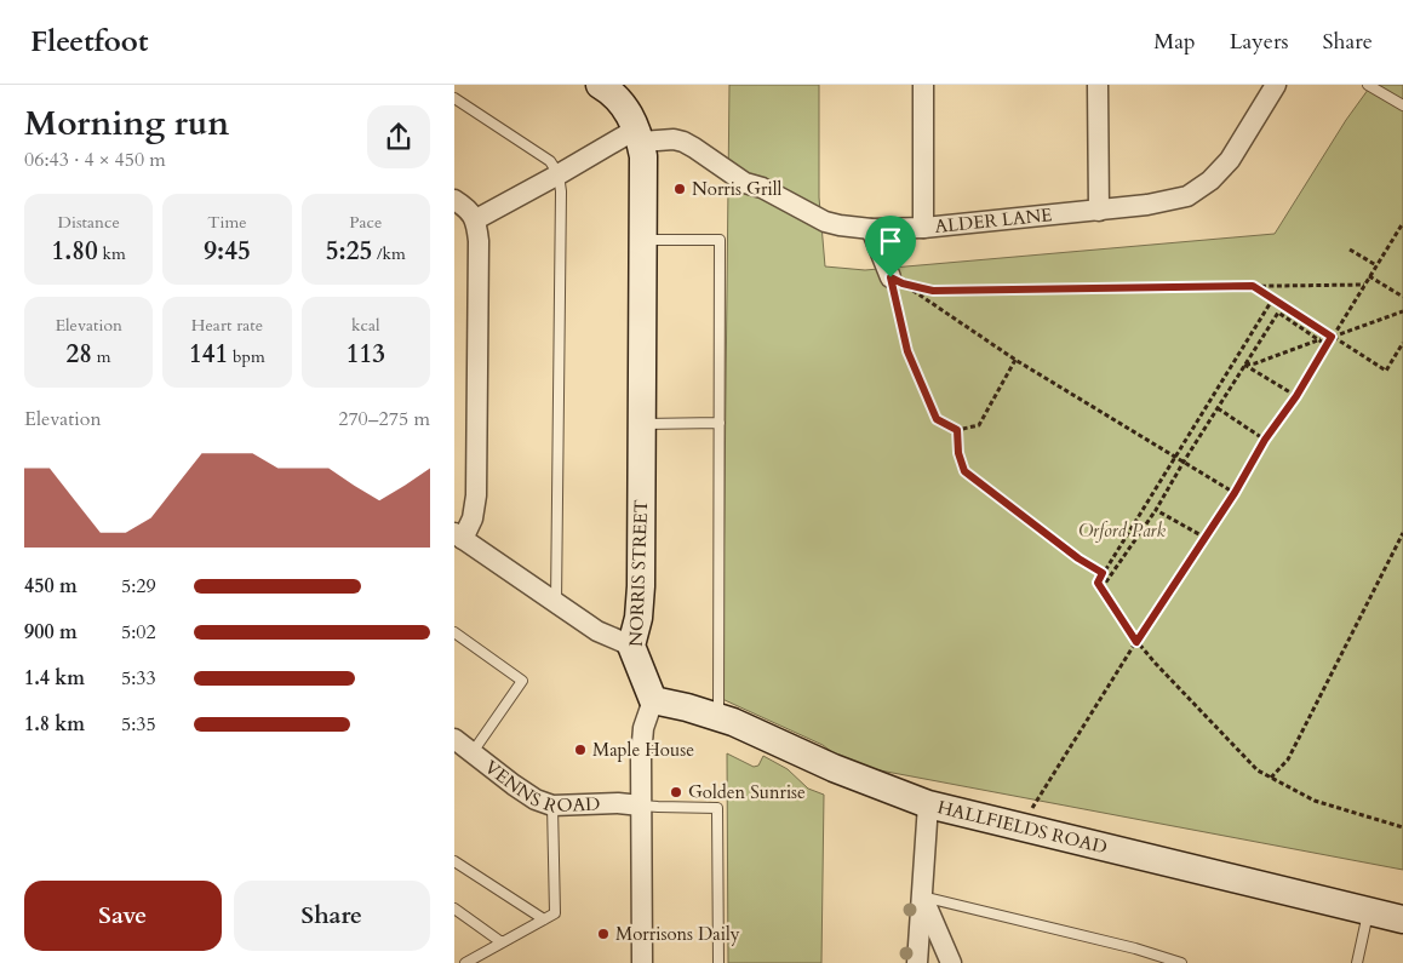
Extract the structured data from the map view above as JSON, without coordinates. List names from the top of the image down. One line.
{"streets":{"street":["ALDER LANE","NORRIS STREET","VENNS ROAD","HALLFIELDS ROAD"]},"crossings":[["ALDER LANE","NORRIS STREET"],["NORRIS STREET","HALLFIELDS ROAD"]],"parks":["Orford Park"],"places":["Norris Grill","Maple House","Golden Sunrise","Morrisons Daily"],"page":{"header":"Fleetfoot","nav":["Map","Layers","Share"],"heading":["Morning run","06:43 · 4 × 450 m"],"stats":[["Distance","1.80 km"],["Time","9:45"],["Pace","5:25 /km"],["Elevation","28 m"],["Heart rate","141 bpm"],["kcal","113"]],"chart":["Elevation","270–275 m"],"list":[{"name":"450 m","note":"5:29"},{"name":"900 m","note":"5:02"},{"name":"1.4 km","note":"5:33"},{"name":"1.8 km","note":"5:35"}],"buttons":["Save","Share"]}}
